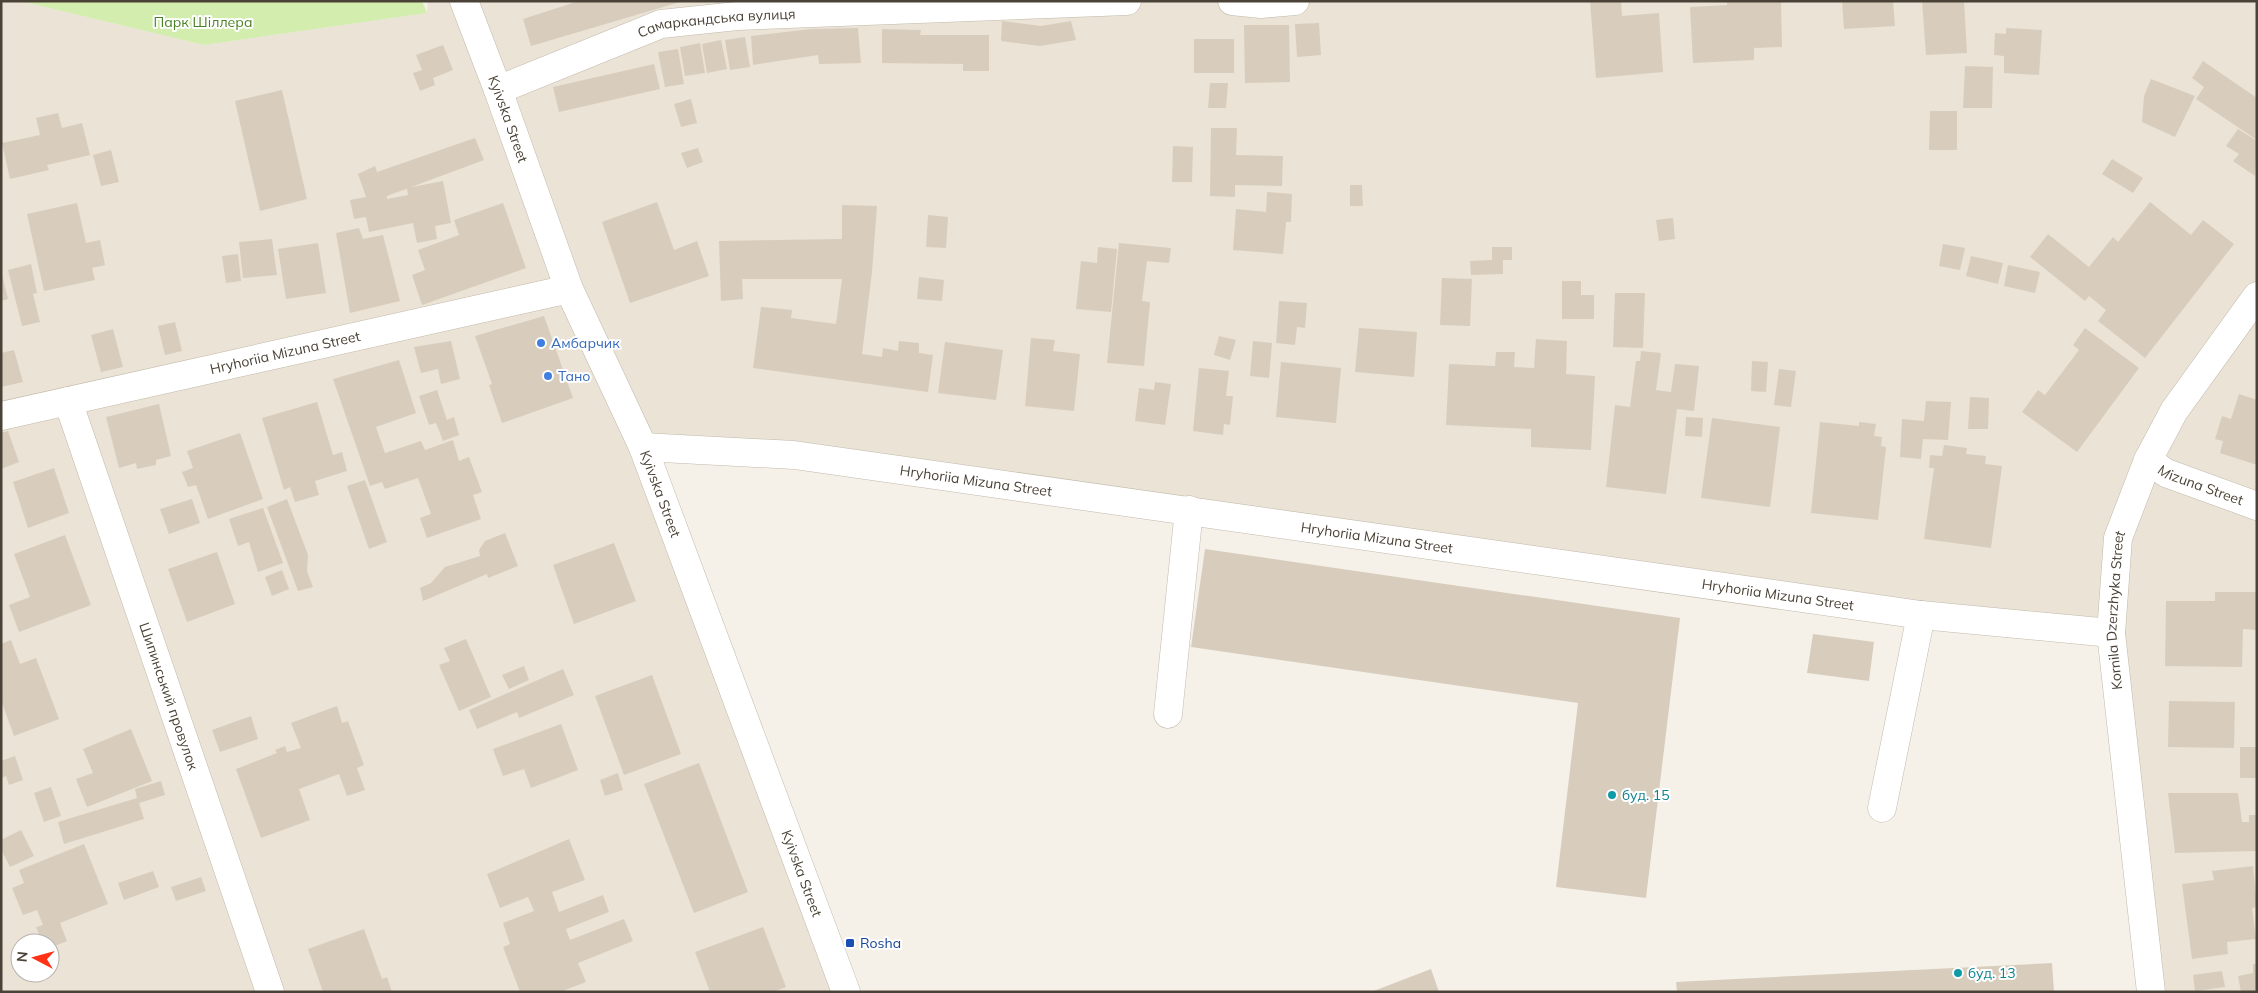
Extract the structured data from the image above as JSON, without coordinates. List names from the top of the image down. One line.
{"streets":{"street":["Самаркандська вулиця","Kyivska Street","Hryhoriia Mizuna Street","Mizuna Street","Kornila Dzerzhyka Street","Шипинський провулок"]},"crossings":[["Самаркандська вулиця","Kyivska Street"],["Kyivska Street","Hryhoriia Mizuna Street"],["Hryhoriia Mizuna Street","Kornila Dzerzhyka Street"],["Hryhoriia Mizuna Street","Шипинський провулок"],["Mizuna Street","Kornila Dzerzhyka Street"]],"parks":["Парк Шіллера"],"places":{"other":["Амбарчик","Тано","буд. 15","буд. 13"],"transit":["Rosha"]},"north":"left"}
